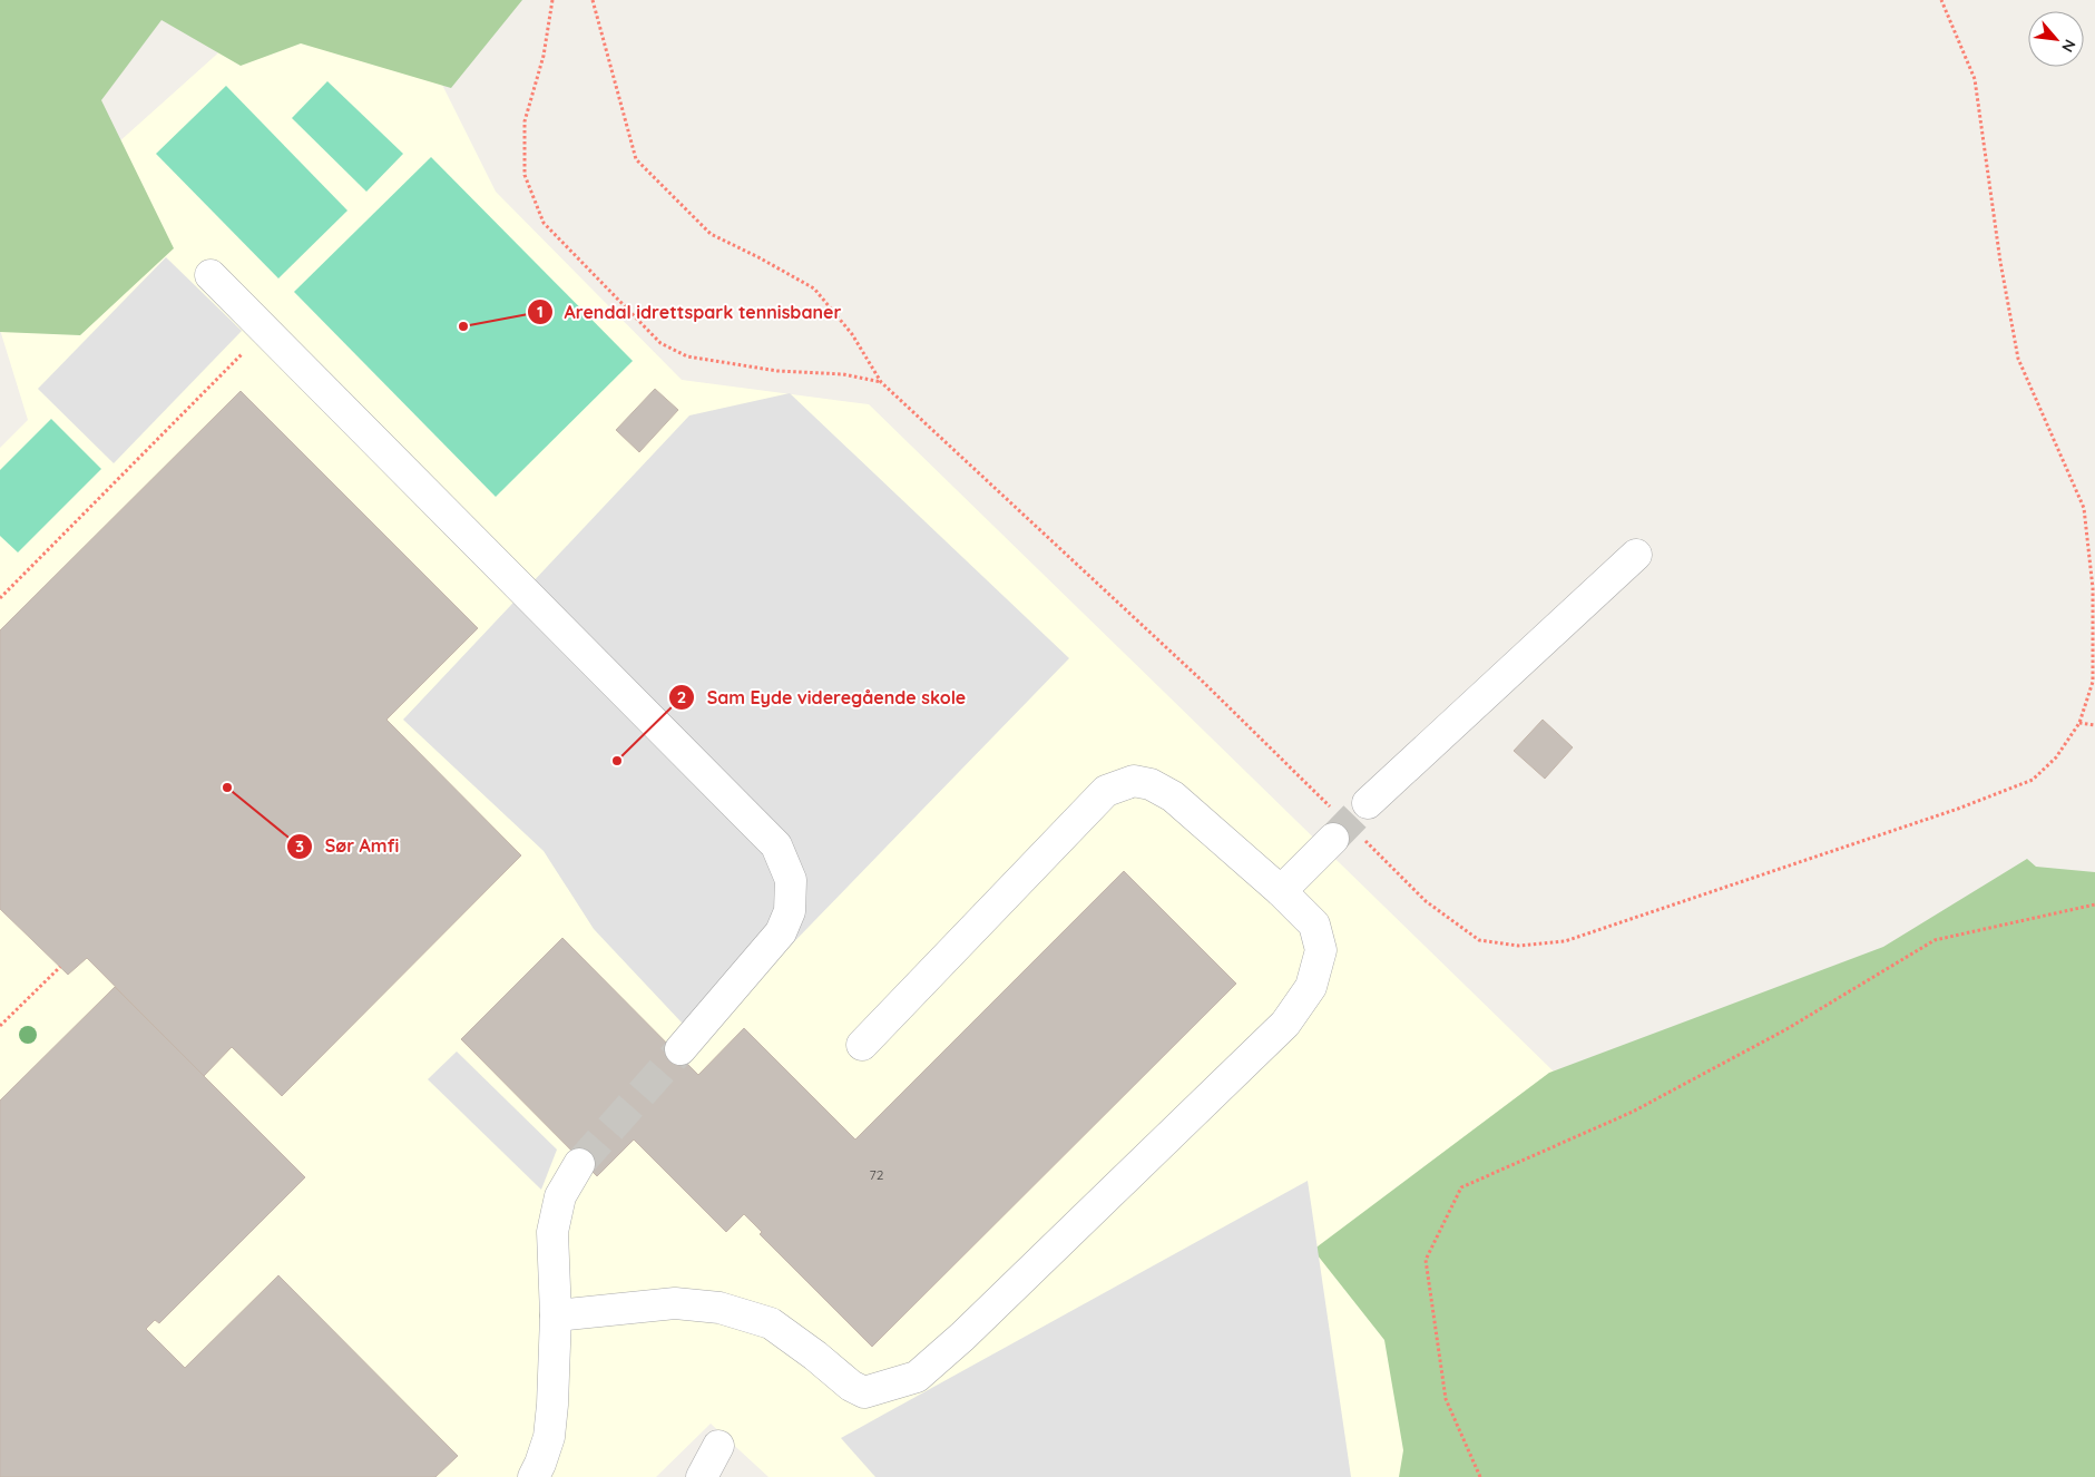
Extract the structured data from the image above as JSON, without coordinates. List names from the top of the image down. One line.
{"places":["Arendal idrettspark tennisbaner","Sam Eyde videregående skole","Sør Amfi"],"house_numbers":["72"],"north":"bottom right"}
